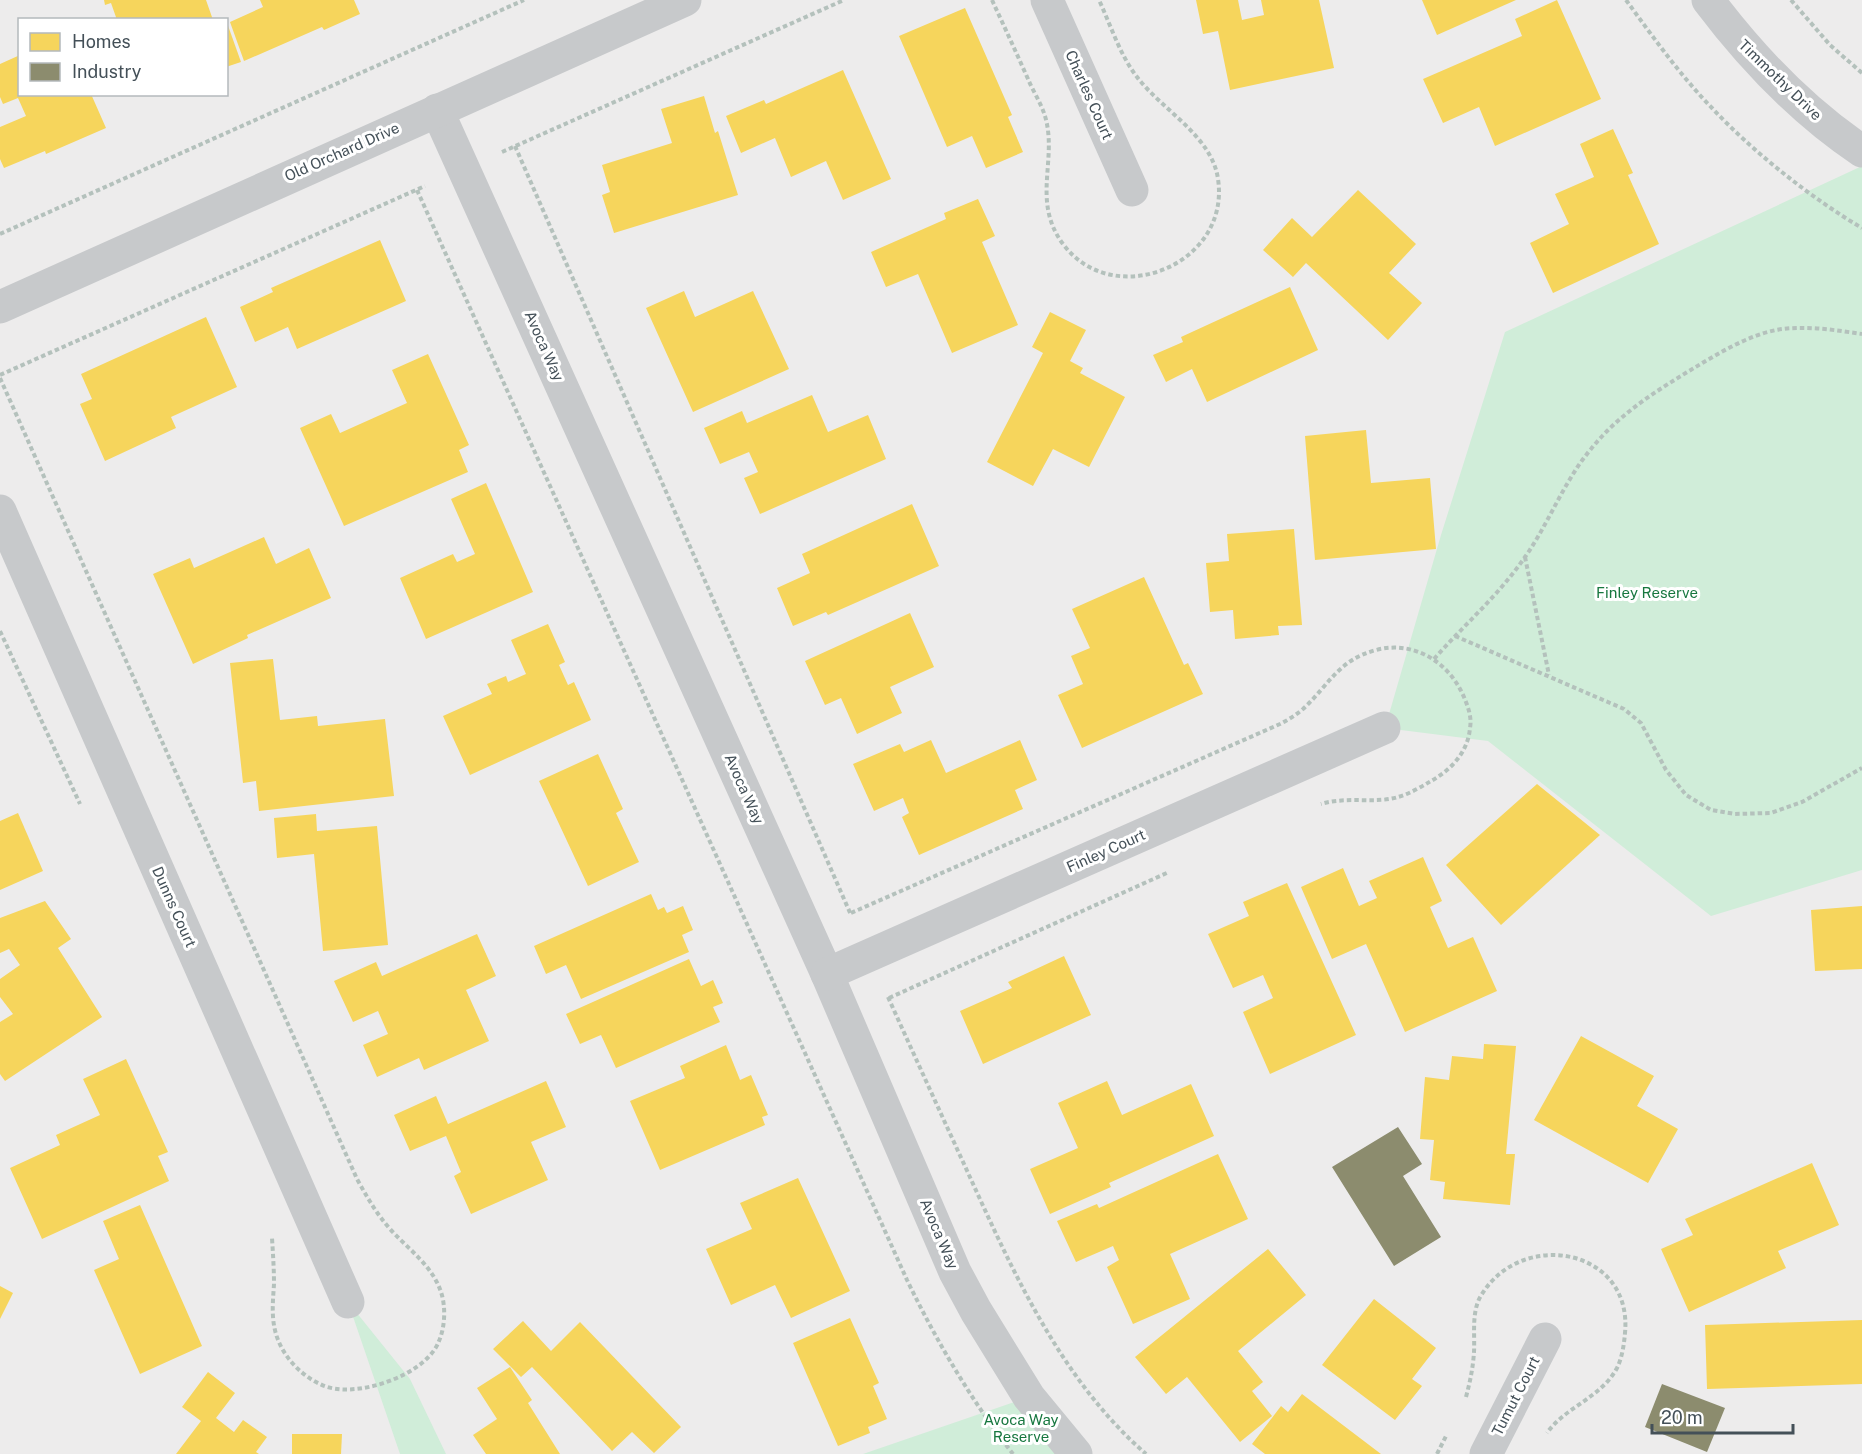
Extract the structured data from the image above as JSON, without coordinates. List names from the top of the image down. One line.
{"streets":{"street":["Timmothy Drive","Charles Court","Old Orchard Drive","Avoca Way","Finley Court","Dunns Court","Tumut Court"]},"crossings":[["Old Orchard Drive","Avoca Way"],["Avoca Way","Finley Court"]],"parks":["Finley Reserve","Avoca Way Reserve"],"legend":["Homes","Industry"],"scale_bar":"20 m"}
